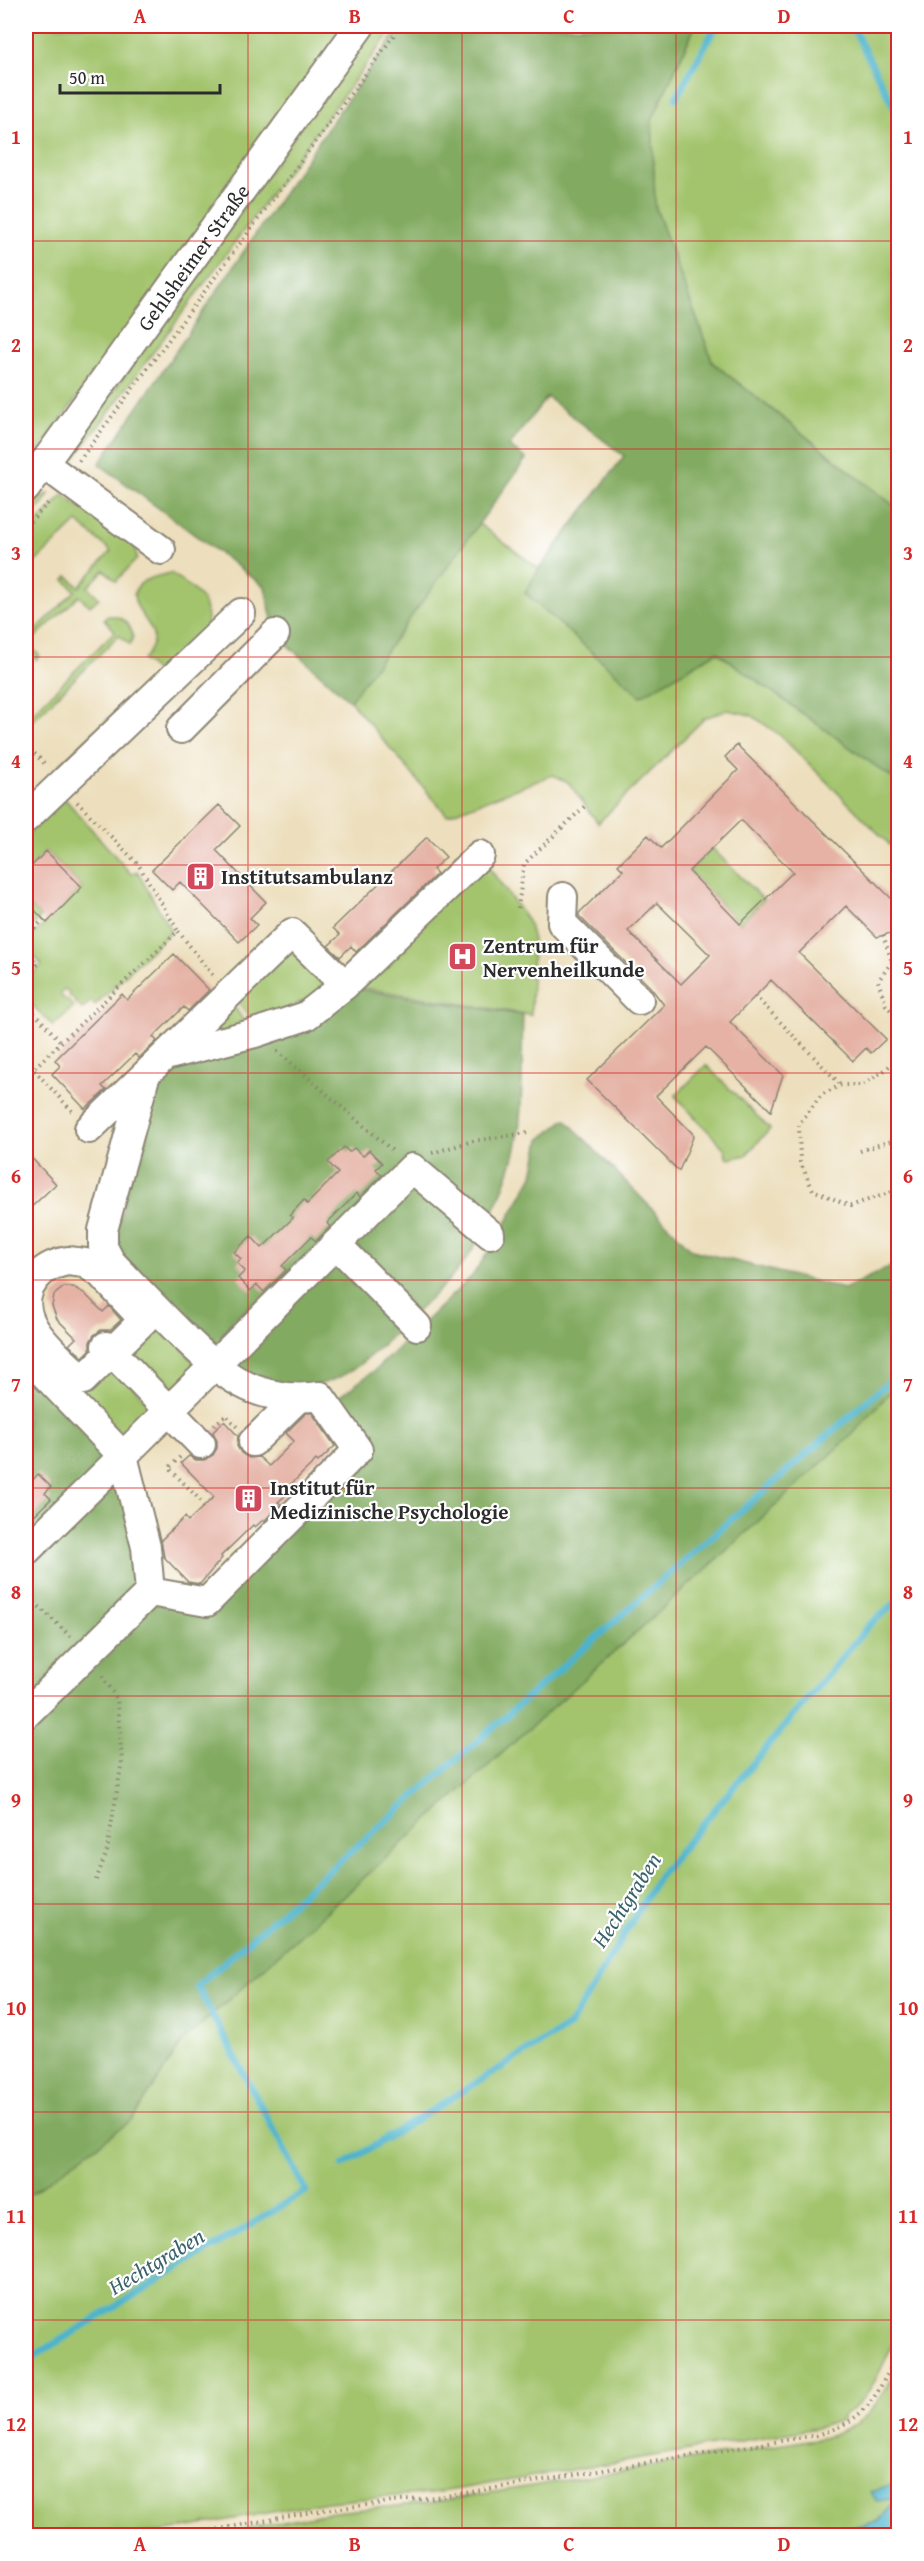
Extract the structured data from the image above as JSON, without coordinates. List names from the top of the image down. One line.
{"streets":{"street":["Gehlsheimer Straße"]},"water":["Hechtgraben"],"places":{"building":["Institutsambulanz","Institut für Medizinische Psychologie"],"hospital":["Zentrum für Nervenheilkunde"]},"scale_bar":"50 m","grid":{"columns":["A","B","C","D"],"rows":["1","2","3","4","5","6","7","8","9","10","11","12"]}}
